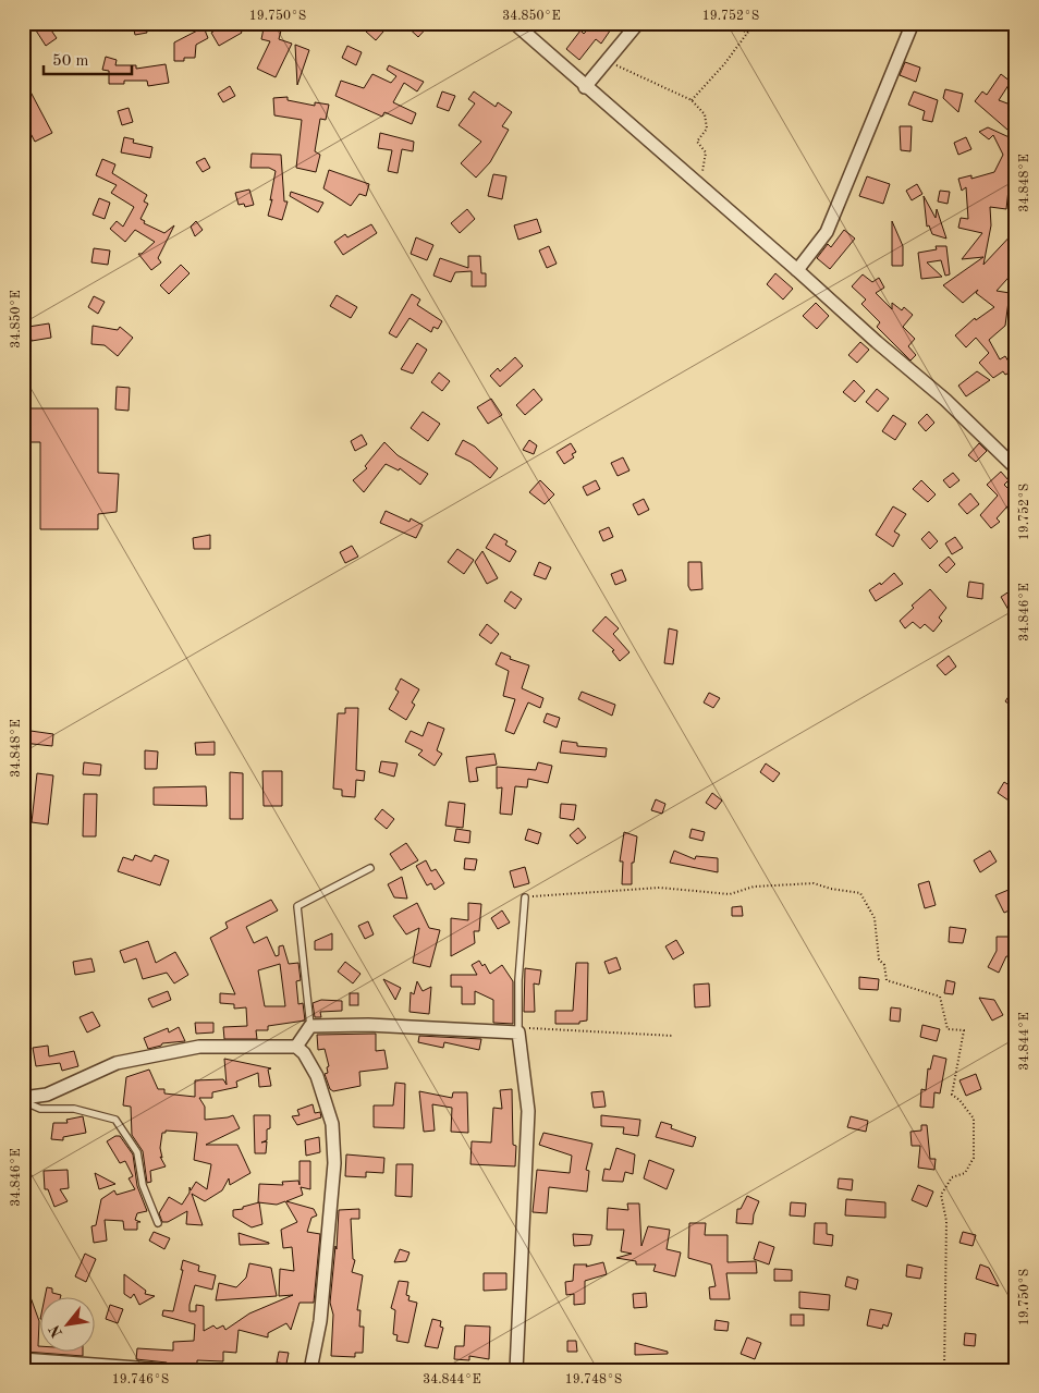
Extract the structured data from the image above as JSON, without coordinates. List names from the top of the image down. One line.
{"scale_bar":"50 m","north":"bottom left","coordinates":["19.750°S","34.850°E","19.752°S","34.848°E","34.846°E","34.844°E","19.746°S","19.748°S"]}
